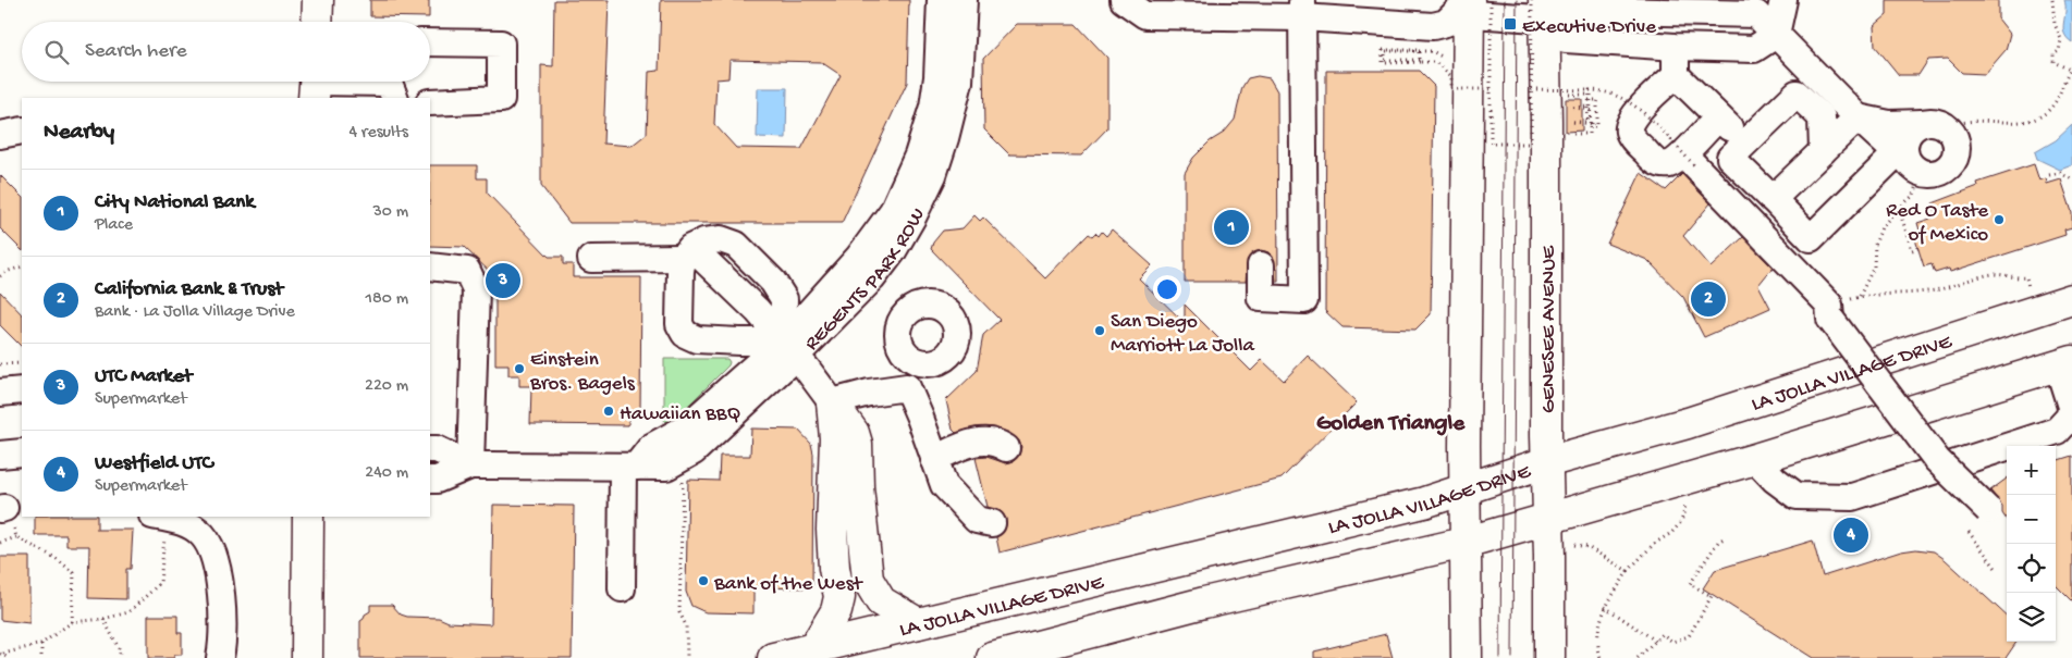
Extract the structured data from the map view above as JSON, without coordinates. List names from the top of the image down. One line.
{"streets":{"main road":["GENESEE AVENUE","LA JOLLA VILLAGE DRIVE"],"street":["REGENTS PARK ROW"]},"crossings":[["GENESEE AVENUE","LA JOLLA VILLAGE DRIVE"]],"districts":["Golden Triangle"],"places":{"transit":["Executive Drive"],"other":["Red O Taste of Mexico","San Diego Marriott La Jolla","Einstein Bros. Bagels","Hawaiian BBQ","Bank of the West"]},"page":{"search":"Search here","heading":["Nearby","4 results"],"list":[{"mark":"1","name":"City National Bank","note":"Place","value":"30 m"},{"mark":"2","name":"California Bank & Trust","note":"Bank · La Jolla Village Drive","value":"180 m"},{"mark":"3","name":"UTC Market","note":"Supermarket","value":"220 m"},{"mark":"4","name":"Westfield UTC","note":"Supermarket","value":"240 m"}],"pins":["1","3","2","4"],"map_buttons":["+","−"]}}
